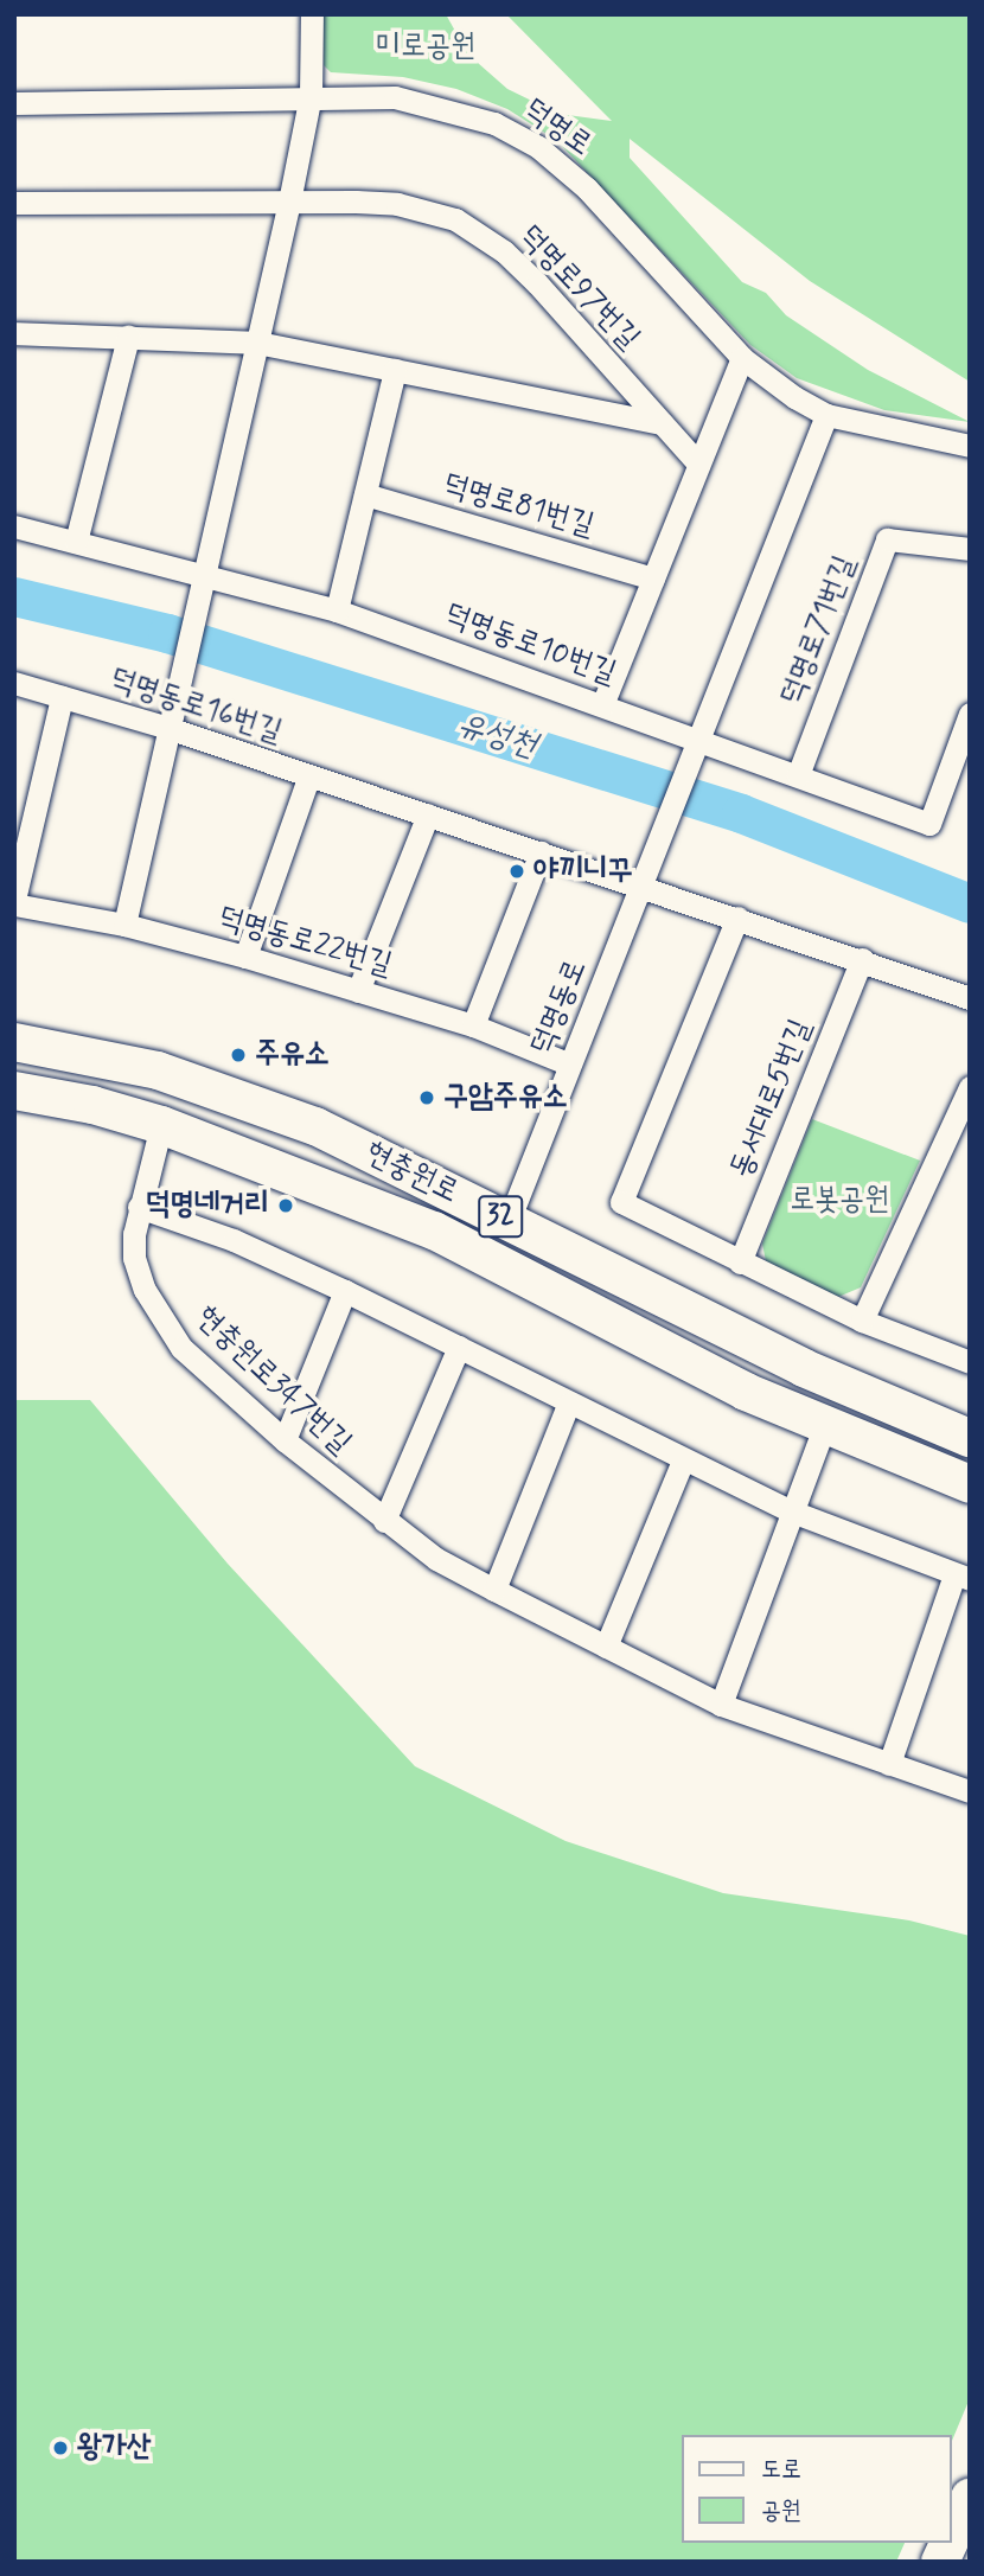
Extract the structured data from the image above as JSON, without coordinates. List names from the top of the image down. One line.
{"streets":{"main road":["현충원로","32"],"street":["덕명로","덕명로97번길","덕명로81번길","덕명로71번길","덕명동로10번길","덕명동로16번길","덕명동로22번길","덕명동로","동서대로5번길","현충원로347번길"]},"crossings":[["덕명동로10번길","덕명동로"],["덕명동로16번길","덕명동로22번길"],["덕명동로16번길","덕명동로"],["덕명동로22번길","덕명동로"],["덕명동로","현충원로"],["현충원로","현충원로347번길"]],"water":["유성천"],"parks":["미로공원","로봇공원"],"places":["야끼니꾸","주유소","구암주유소","덕명네거리","왕가산"],"legend":["도로","공원"]}
